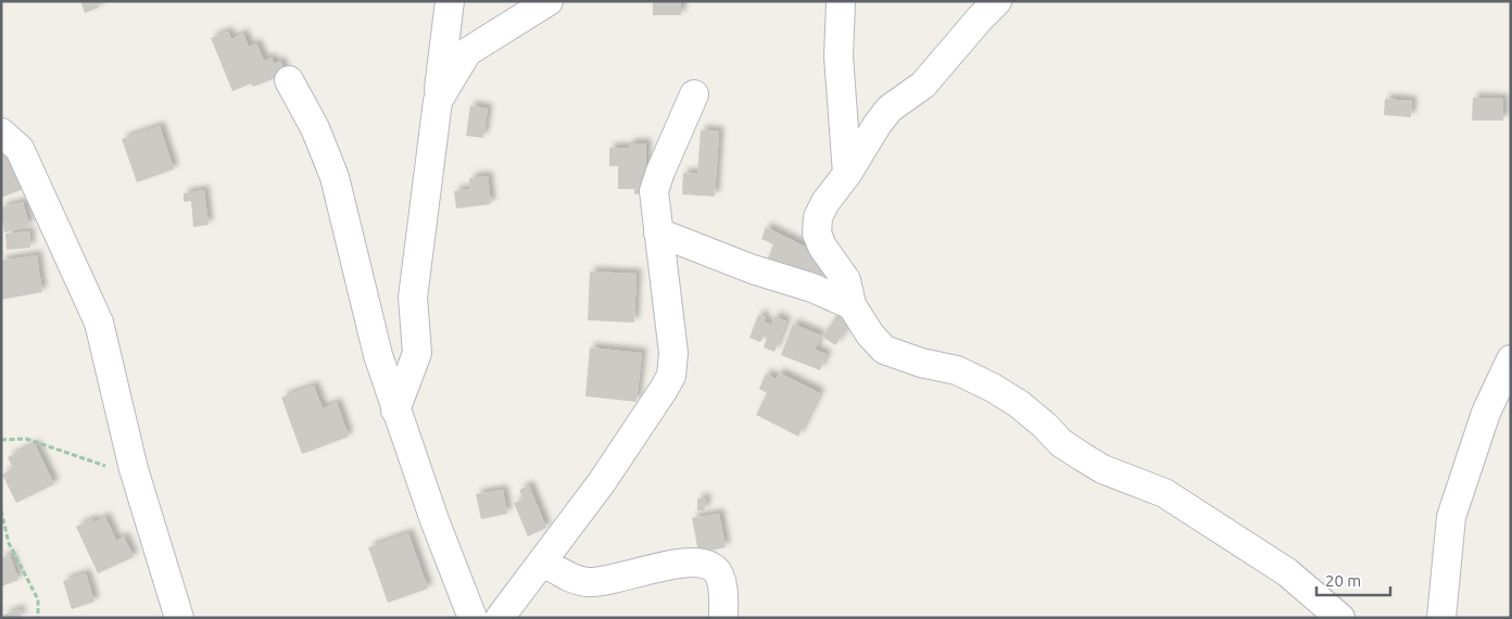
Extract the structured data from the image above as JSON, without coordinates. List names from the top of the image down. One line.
{"scale_bar":"20 m"}
